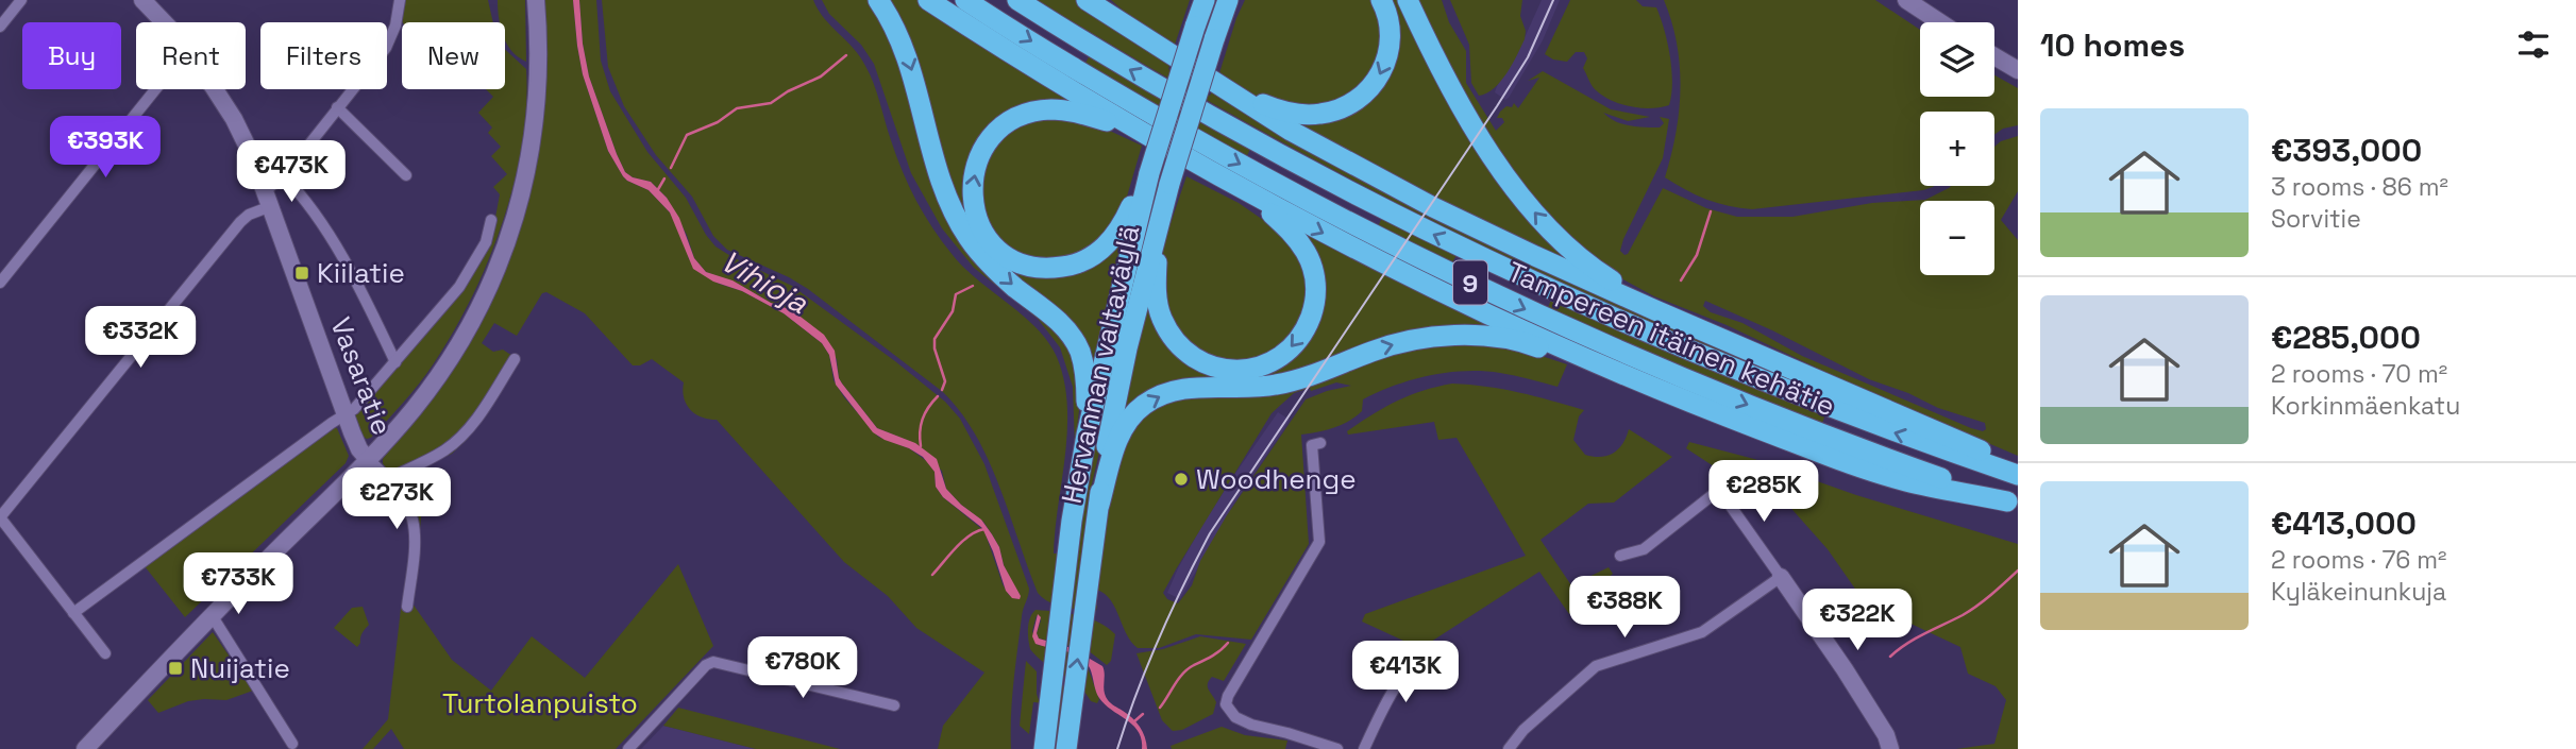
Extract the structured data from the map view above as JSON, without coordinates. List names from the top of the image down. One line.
{"streets":{"highway":["9","Tampereen itäinen kehätie","Hervannan valtaväylä"],"main road":["Vasaratie"]},"water":["Vihioja"],"parks":["Turtolanpuisto"],"places":{"transit":["Kiilatie","Nuijatie"],"other":["Woodhenge"]},"page":{"heading":"10 homes","map_buttons":["+","−"],"chip":["Buy","Rent","Filters","New"],"list":[{"name":"€393,000","note":"3 rooms · 86 m² · Sorvitie"},{"name":"€285,000","note":"2 rooms · 70 m² · Korkinmäenkatu"},{"name":"€413,000","note":"2 rooms · 76 m² · Kyläkeinunkuja"}],"price":["€393K","€473K","€332K","€285K","€273K","€733K","€388K","€322K","€780K","€413K"]}}
